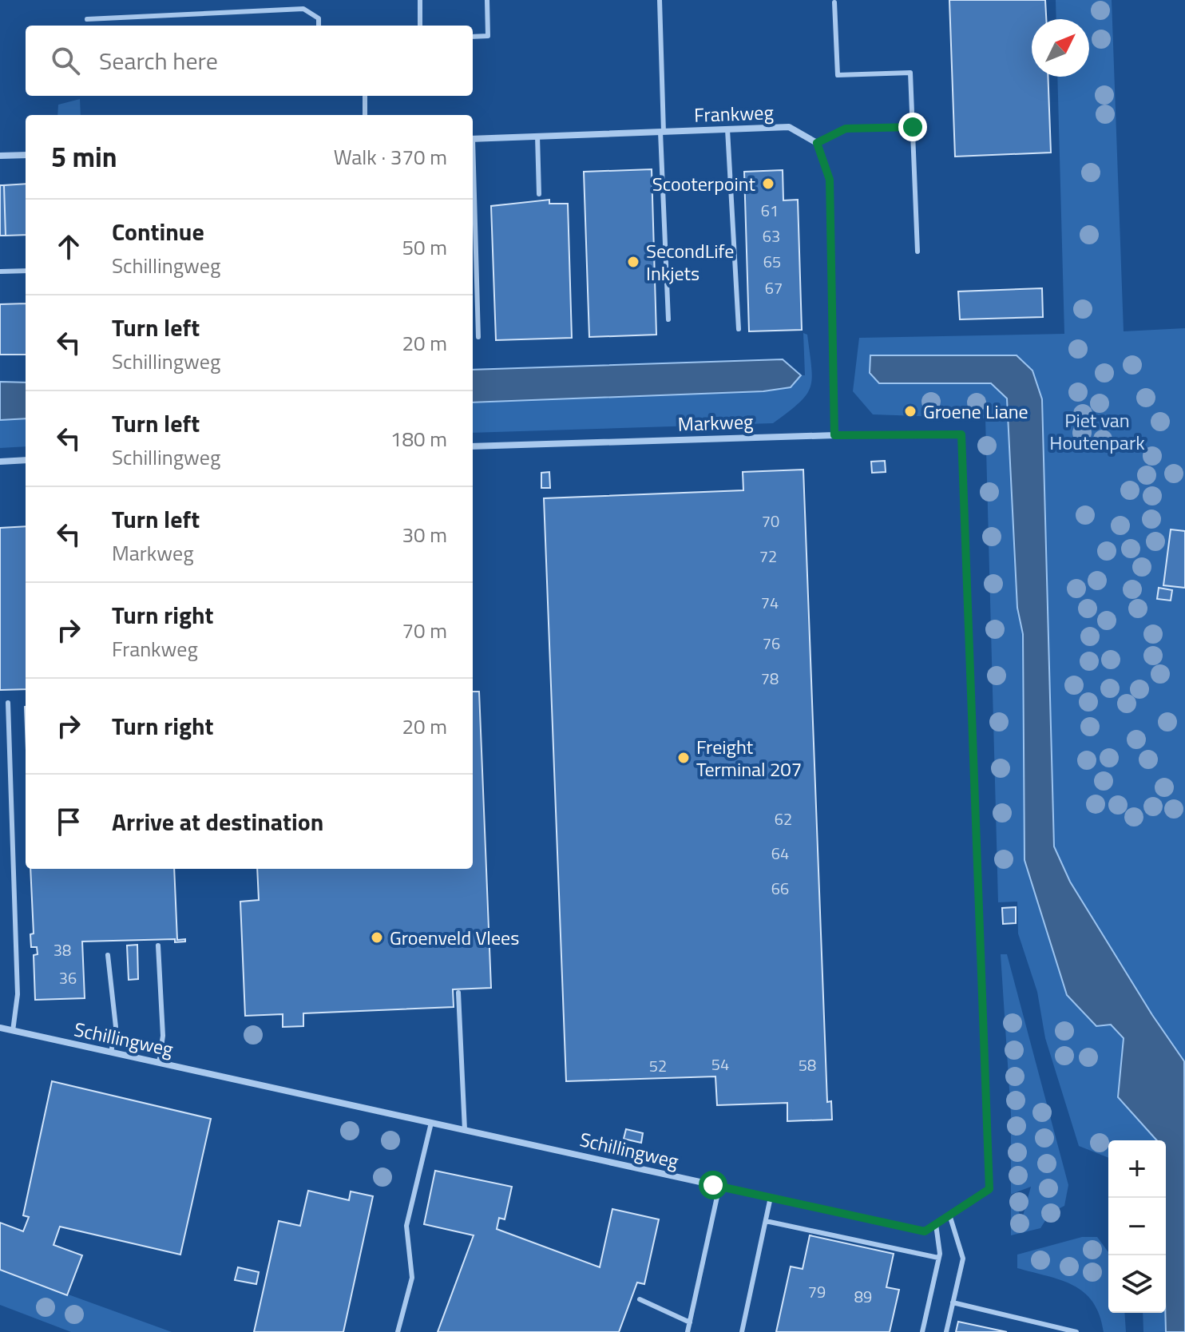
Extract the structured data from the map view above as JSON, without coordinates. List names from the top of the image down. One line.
{"streets":{"street":["Frankweg","Markweg","Schillingweg"]},"crossings":[["Markweg","Schillingweg"]],"parks":["Piet van Houtenpark"],"places":["Scooterpoint","SecondLife Inkjets","Groene Liane","Freight Terminal 207","Groenveld Vlees"],"house_numbers":["61","63","65","67","70","72","74","76","78","62","64","66","38","36","54","58","52","79","89"],"north":"top right","page":{"search":"Search here","heading":["5 min","Walk · 370 m"],"list":[["Continue","Schillingweg","50 m"],["Turn left","Schillingweg","20 m"],["Turn left","Schillingweg","180 m"],["Turn left","Markweg","30 m"],["Turn right","Frankweg","70 m"],["Turn right","20 m"],"Arrive at destination"],"map_buttons":["+","−"]}}
